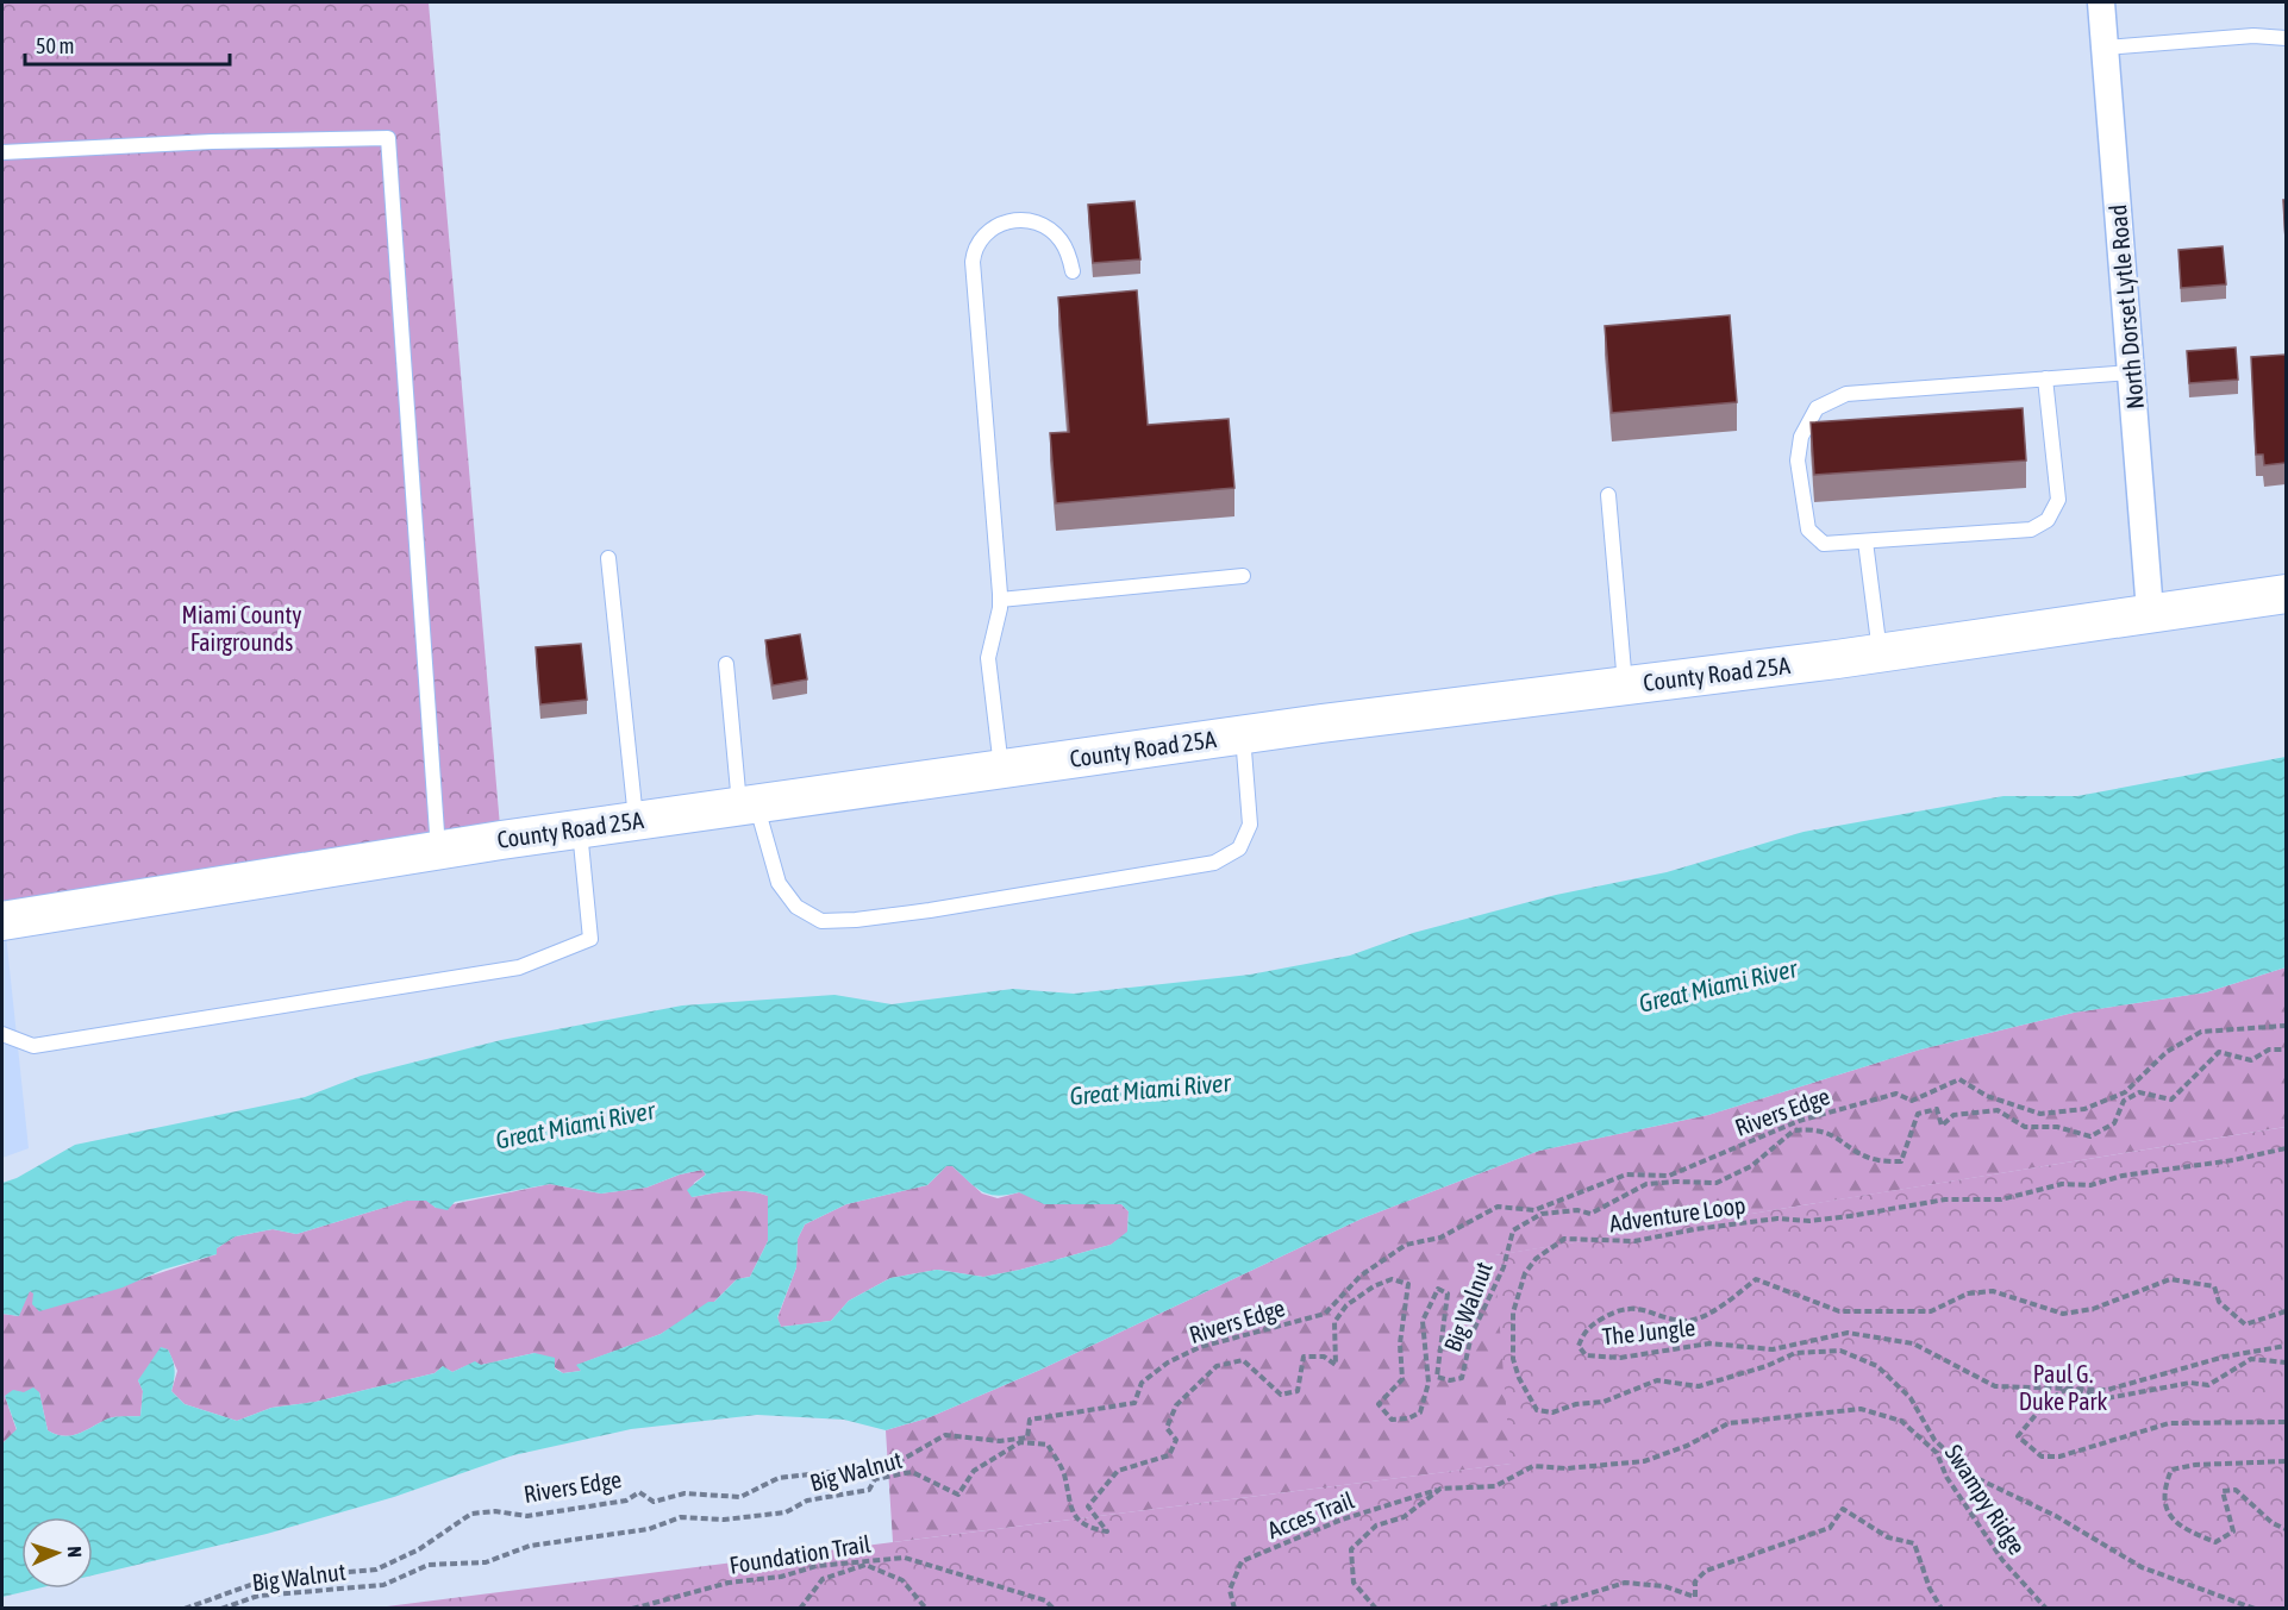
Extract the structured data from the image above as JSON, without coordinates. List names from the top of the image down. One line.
{"streets":{"main road":["County Road 25A"],"street":["North Dorset Lytle Road"],"path":["Rivers Edge","Adventure Loop","Big Walnut","The Jungle","Swampy Ridge","Acces Trail","Foundation Trail"]},"crossings":[["North Dorset Lytle Road","County Road 25A"],["Swampy Ridge","Acces Trail"]],"water":["Great Miami River"],"parks":["Miami County Fairgrounds","Paul G. Duke Park"],"scale_bar":"50 m","north":"right"}
